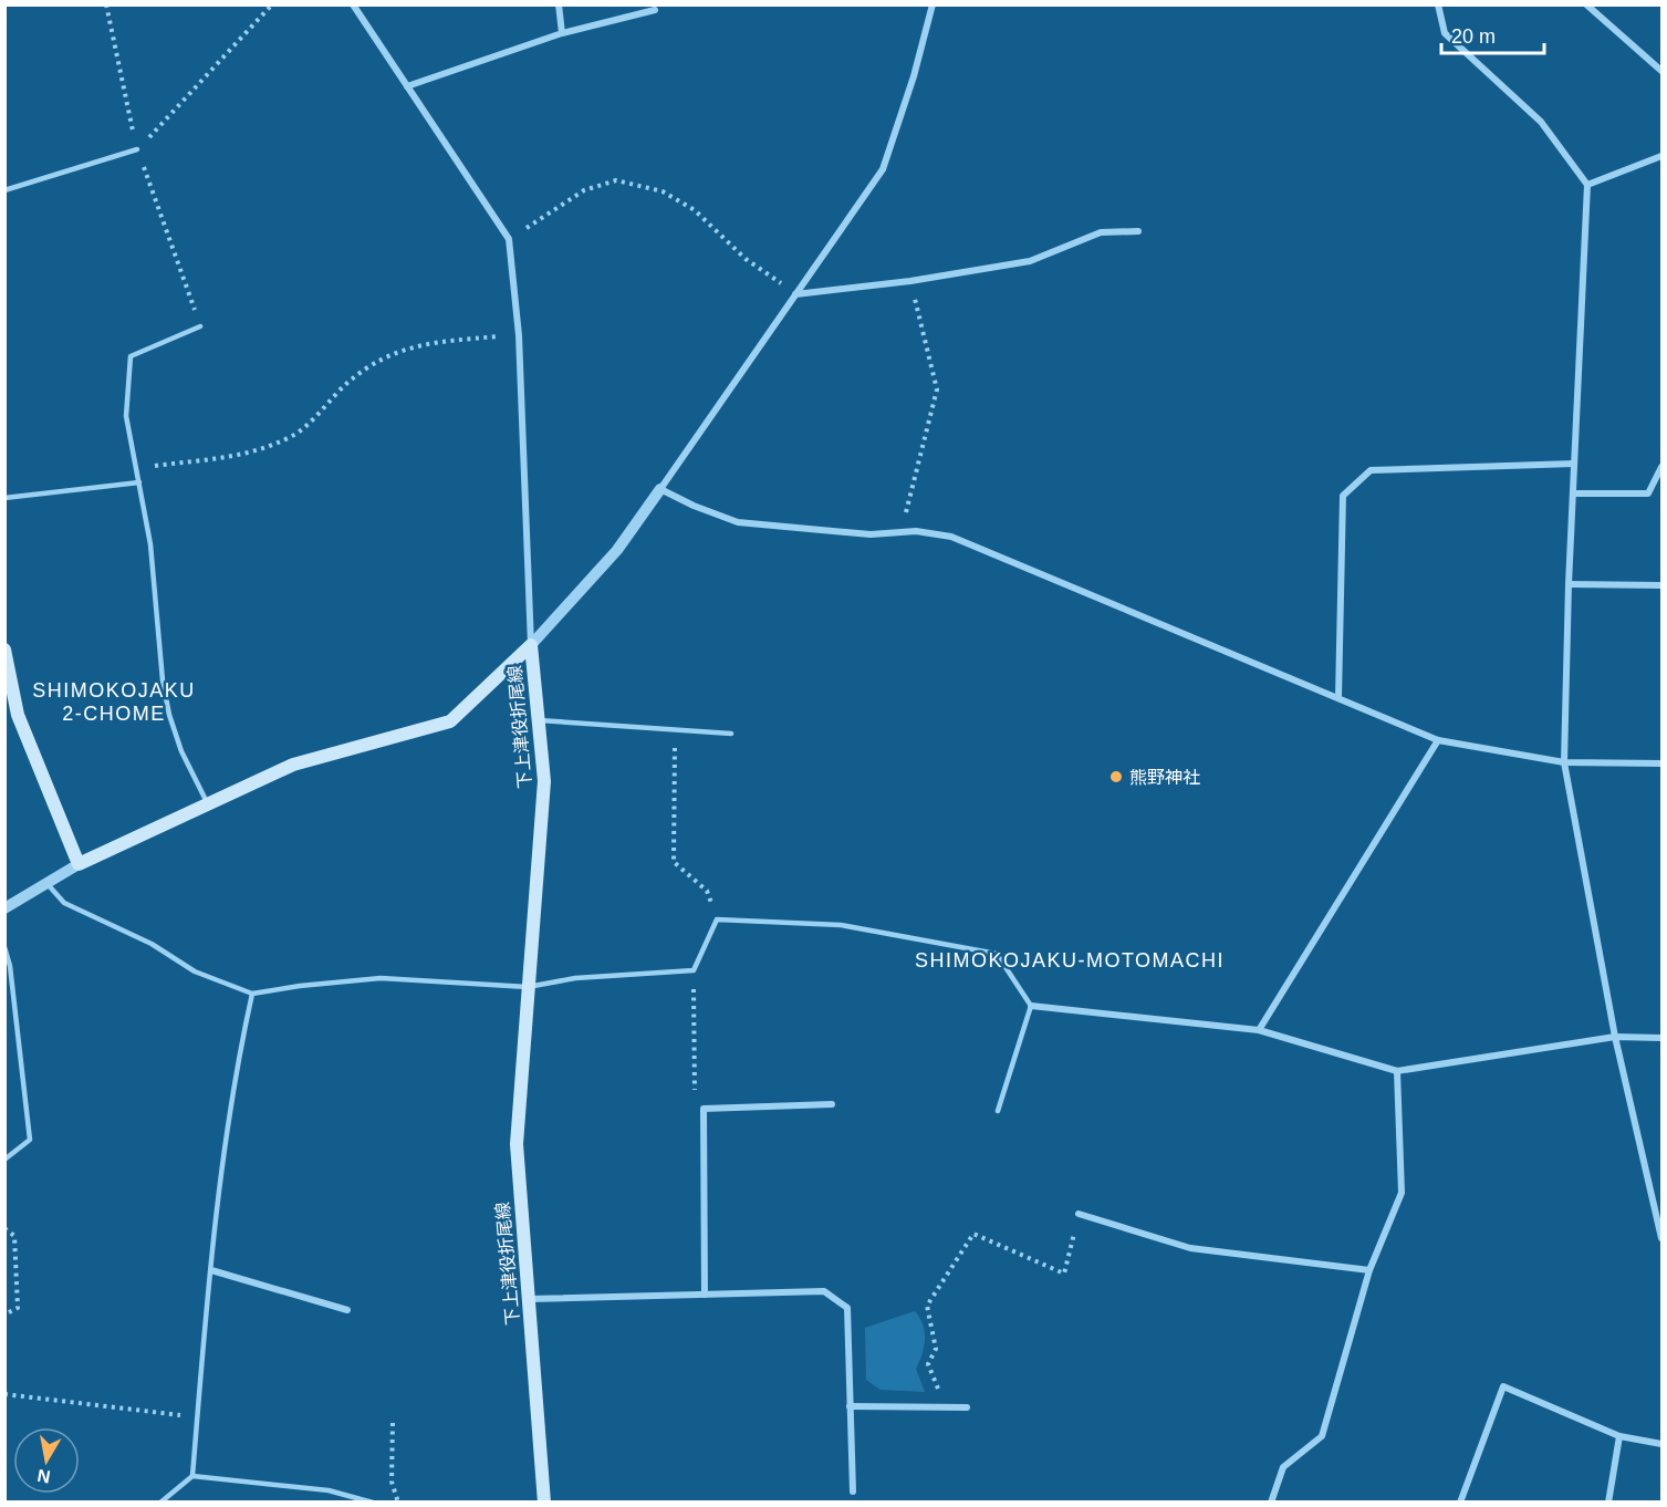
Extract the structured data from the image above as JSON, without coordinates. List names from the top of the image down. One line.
{"streets":{"main road":["下上津役折尾線"]},"districts":["SHIMOKOJAKU 2-CHOME","SHIMOKOJAKU-MOTOMACHI"],"places":["熊野神社"],"scale_bar":"20 m","north":"bottom"}
